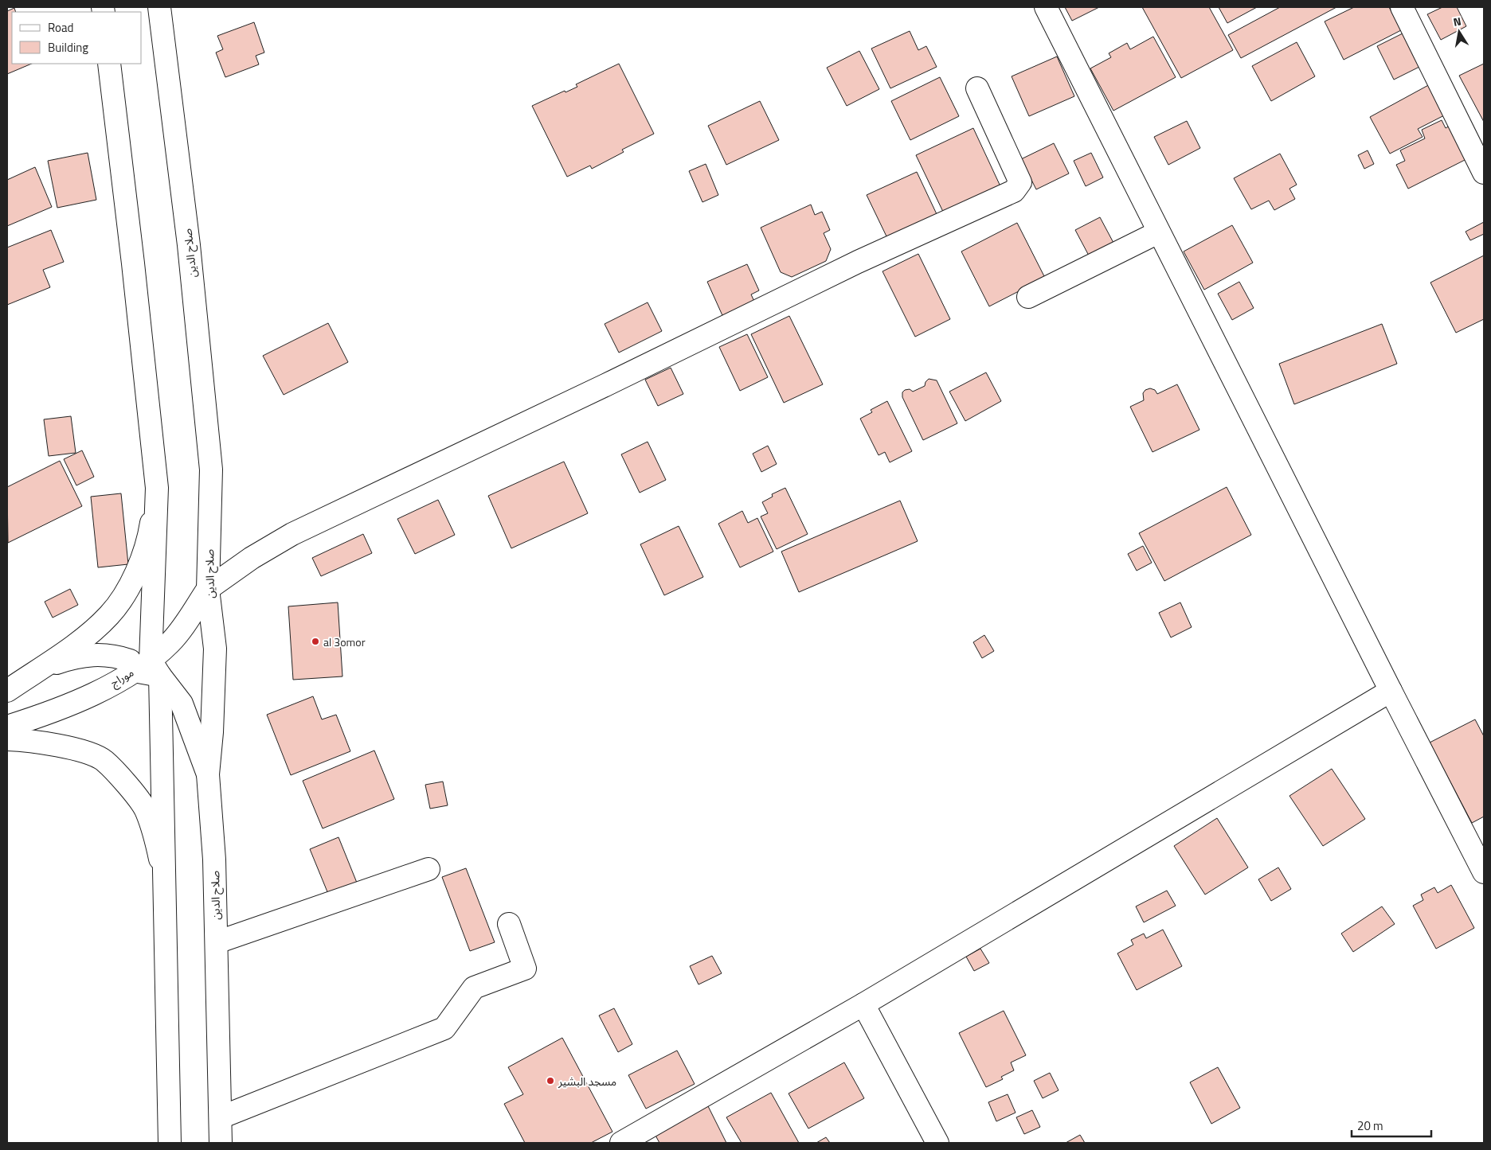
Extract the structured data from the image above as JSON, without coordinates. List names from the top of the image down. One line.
{"streets":{"main road":["صلاح الدين","موراج"]},"crossings":[["صلاح الدين","موراج"]],"places":["al 3omor","مسجد البشير"],"legend":["Road","Building"],"scale_bar":"20 m","north":"top"}
